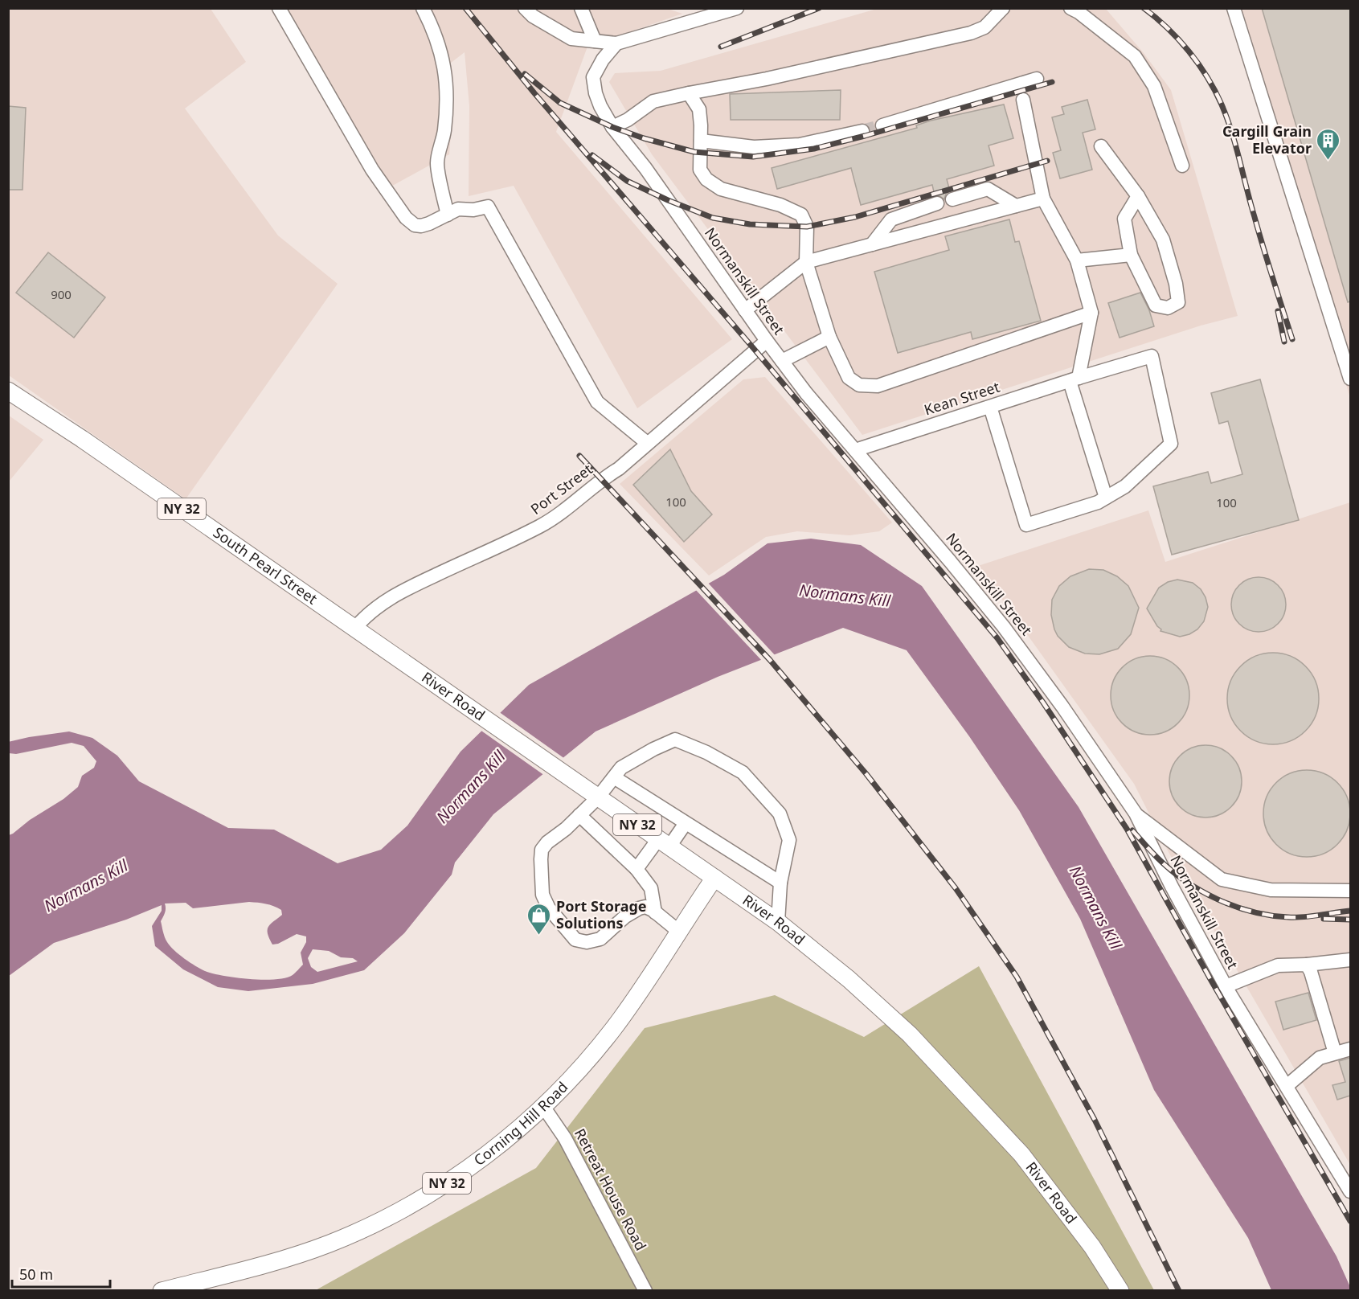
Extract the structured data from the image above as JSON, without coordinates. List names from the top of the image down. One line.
{"streets":{"main road":["NY 32","South Pearl Street","River Road","Corning Hill Road"],"street":["Normanskill Street","Kean Street","Port Street","Retreat House Road"]},"crossings":[["Normanskill Street","Kean Street"],["Normanskill Street","Port Street"],["Port Street","South Pearl Street"],["Port Street","River Road"],["South Pearl Street","River Road"],["River Road","Corning Hill Road"],["Corning Hill Road","Retreat House Road"]],"water":["Normans Kill"],"places":{"building":["Cargill Grain Elevator"],"shop":["Port Storage Solutions"]},"house_numbers":["900","100","100"],"scale_bar":"50 m"}
